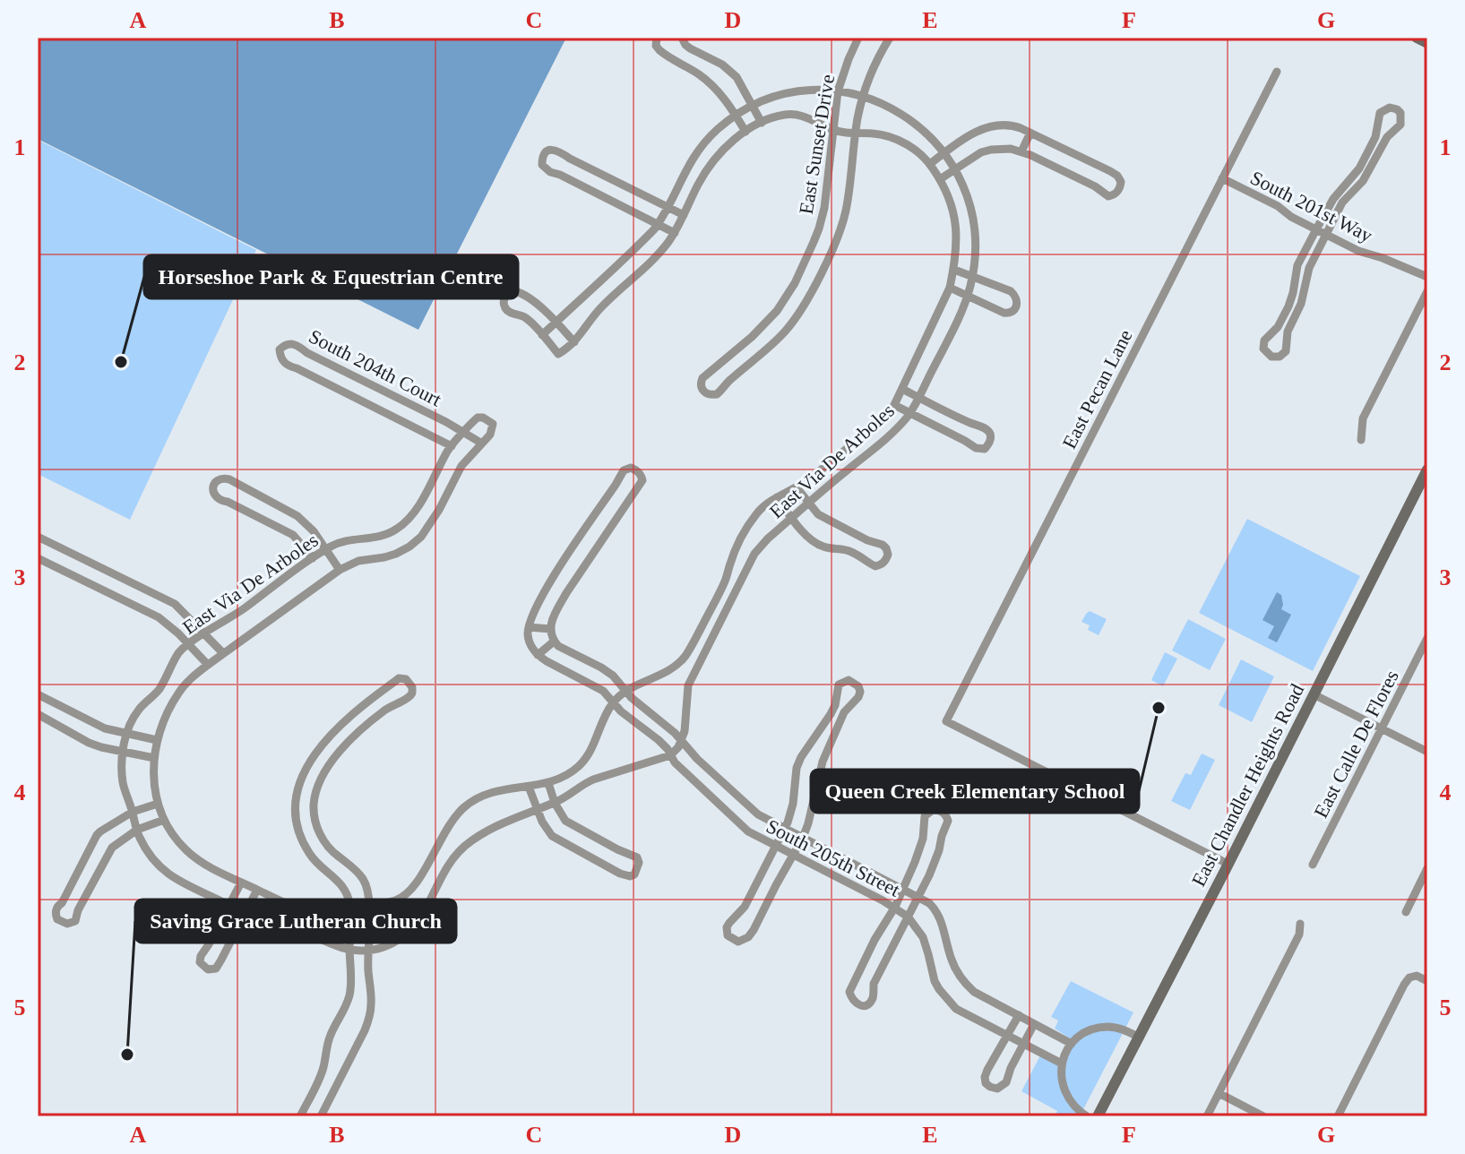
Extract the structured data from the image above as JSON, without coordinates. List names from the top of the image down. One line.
{"streets":{"main road":["East Chandler Heights Road"],"street":["East Sunset Drive","South 201st Way","South 204th Court","East Pecan Lane","East Via De Arboles","East Calle De Flores","South 205th Street"]},"crossings":[["East Sunset Drive","East Via De Arboles"],["South 201st Way","East Pecan Lane"],["South 204th Court","East Via De Arboles"],["East Pecan Lane","East Chandler Heights Road"],["East Via De Arboles","South 205th Street"]],"places":["Horseshoe Park & Equestrian Centre","Queen Creek Elementary School","Saving Grace Lutheran Church"],"grid":{"columns":["A","B","C","D","E","F","G"],"rows":["1","2","3","4","5"]}}
